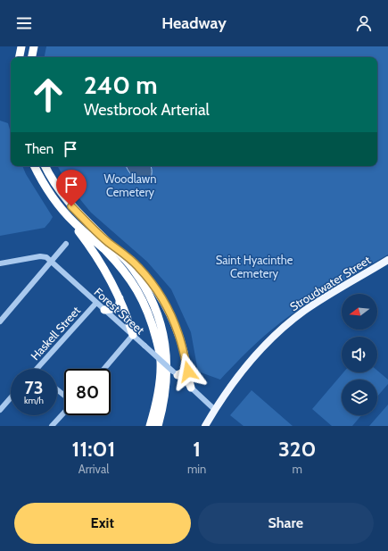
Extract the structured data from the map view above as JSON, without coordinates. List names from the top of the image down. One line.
{"streets":{"main road":["Stroudwater Street"],"street":["Forest Street","Haskell Street"]},"crossings":[["Stroudwater Street","Forest Street"],["Forest Street","Haskell Street"]],"parks":["Woodlawn Cemetery","Saint Hyacinthe Cemetery"],"north":"left","page":{"header":"Headway","turn":["240 m","Westbrook Arterial"],"then":"Then","speed":"73 km/h","limit":"80","eta":["11:01","Arrival","1","min","320","m"],"buttons":["Exit","Share"]}}
